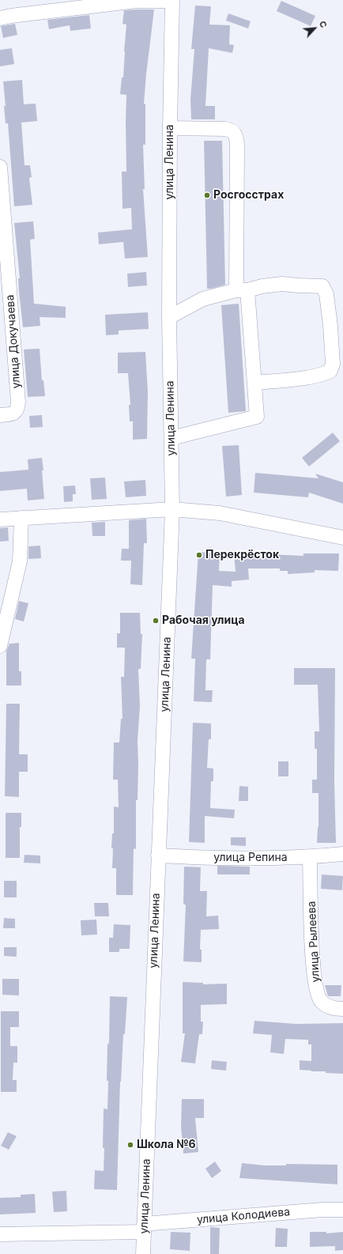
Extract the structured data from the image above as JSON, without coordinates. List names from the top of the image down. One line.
{"streets":{"street":["улица Ленина","улица Докучаева","улица Репина","улица Рылеева","улица Колодиева"]},"crossings":[["улица Ленина","улица Репина"],["улица Ленина","улица Колодиева"],["улица Репина","улица Рылеева"]],"places":["Росгосстрах","Перекрёсток","Рабочая улица","Школа №6"],"north":"top right"}
